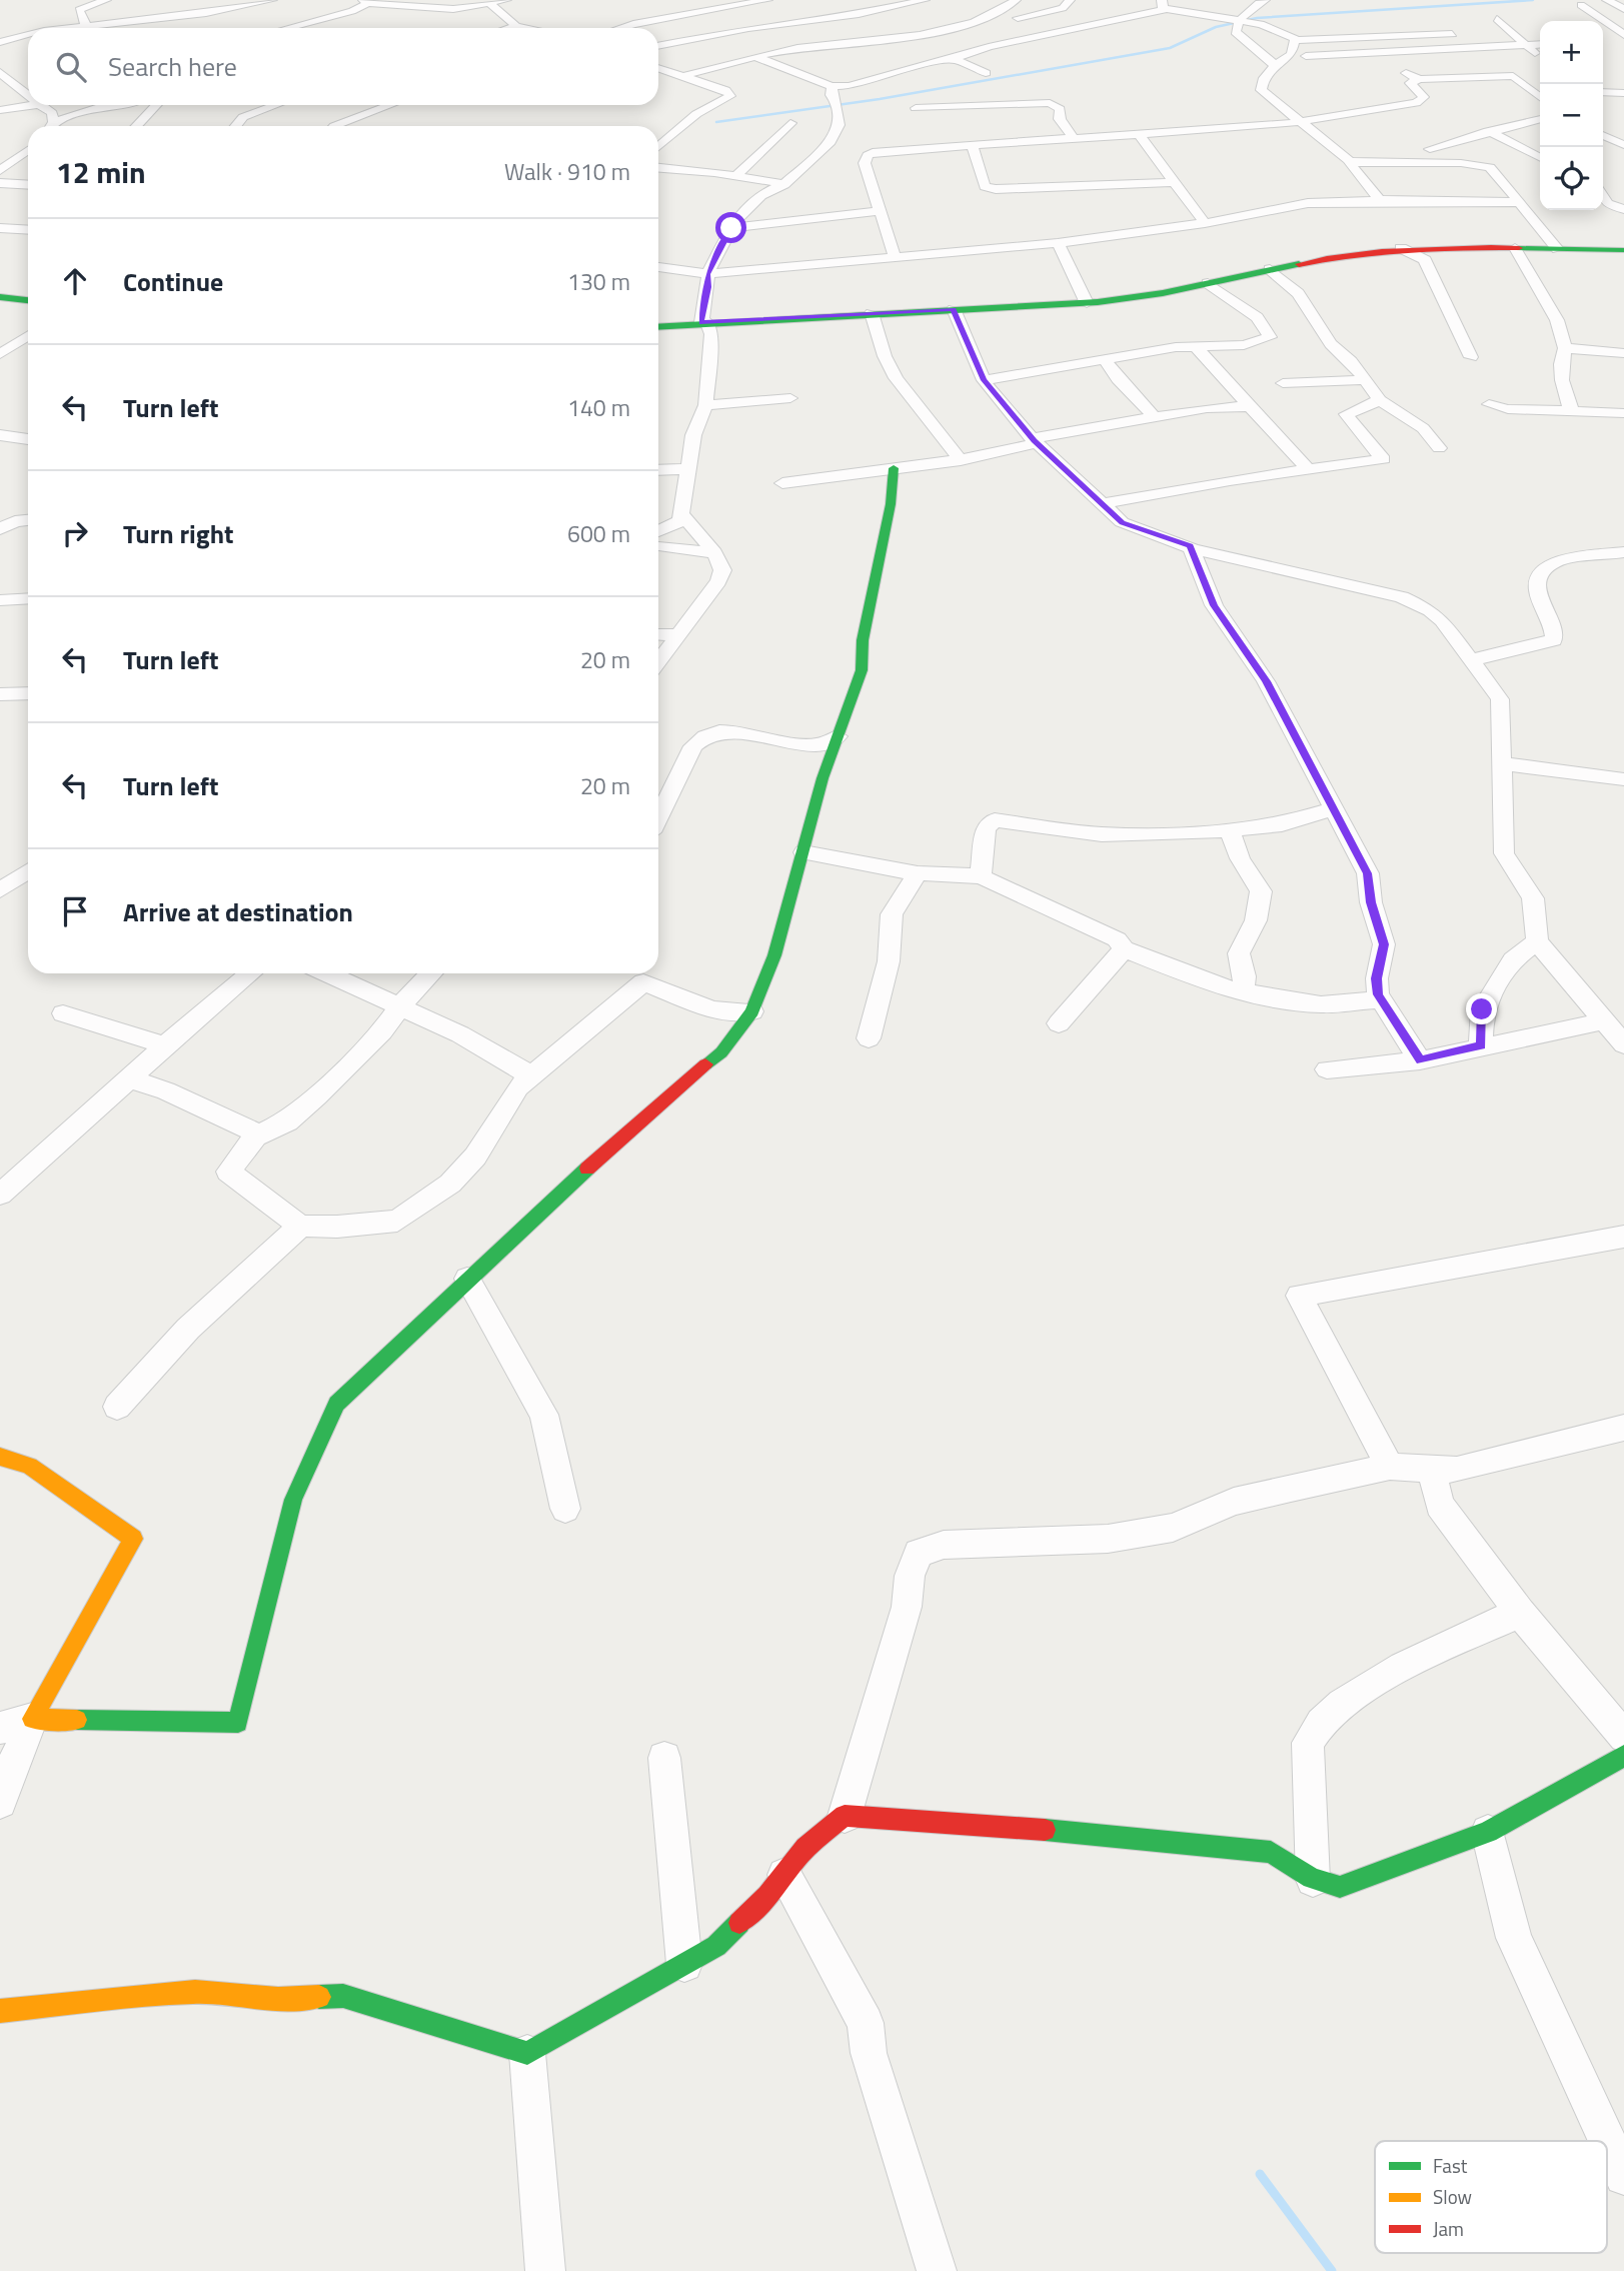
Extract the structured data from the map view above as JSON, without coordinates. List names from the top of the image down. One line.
{"legend":["Fast","Slow","Jam"],"page":{"map_buttons":["+","−"],"search":"Search here","heading":["12 min","Walk · 910 m"],"list":[["Continue","130 m"],["Turn left","140 m"],["Turn right","600 m"],["Turn left","20 m"],["Turn left","20 m"],"Arrive at destination"]}}
